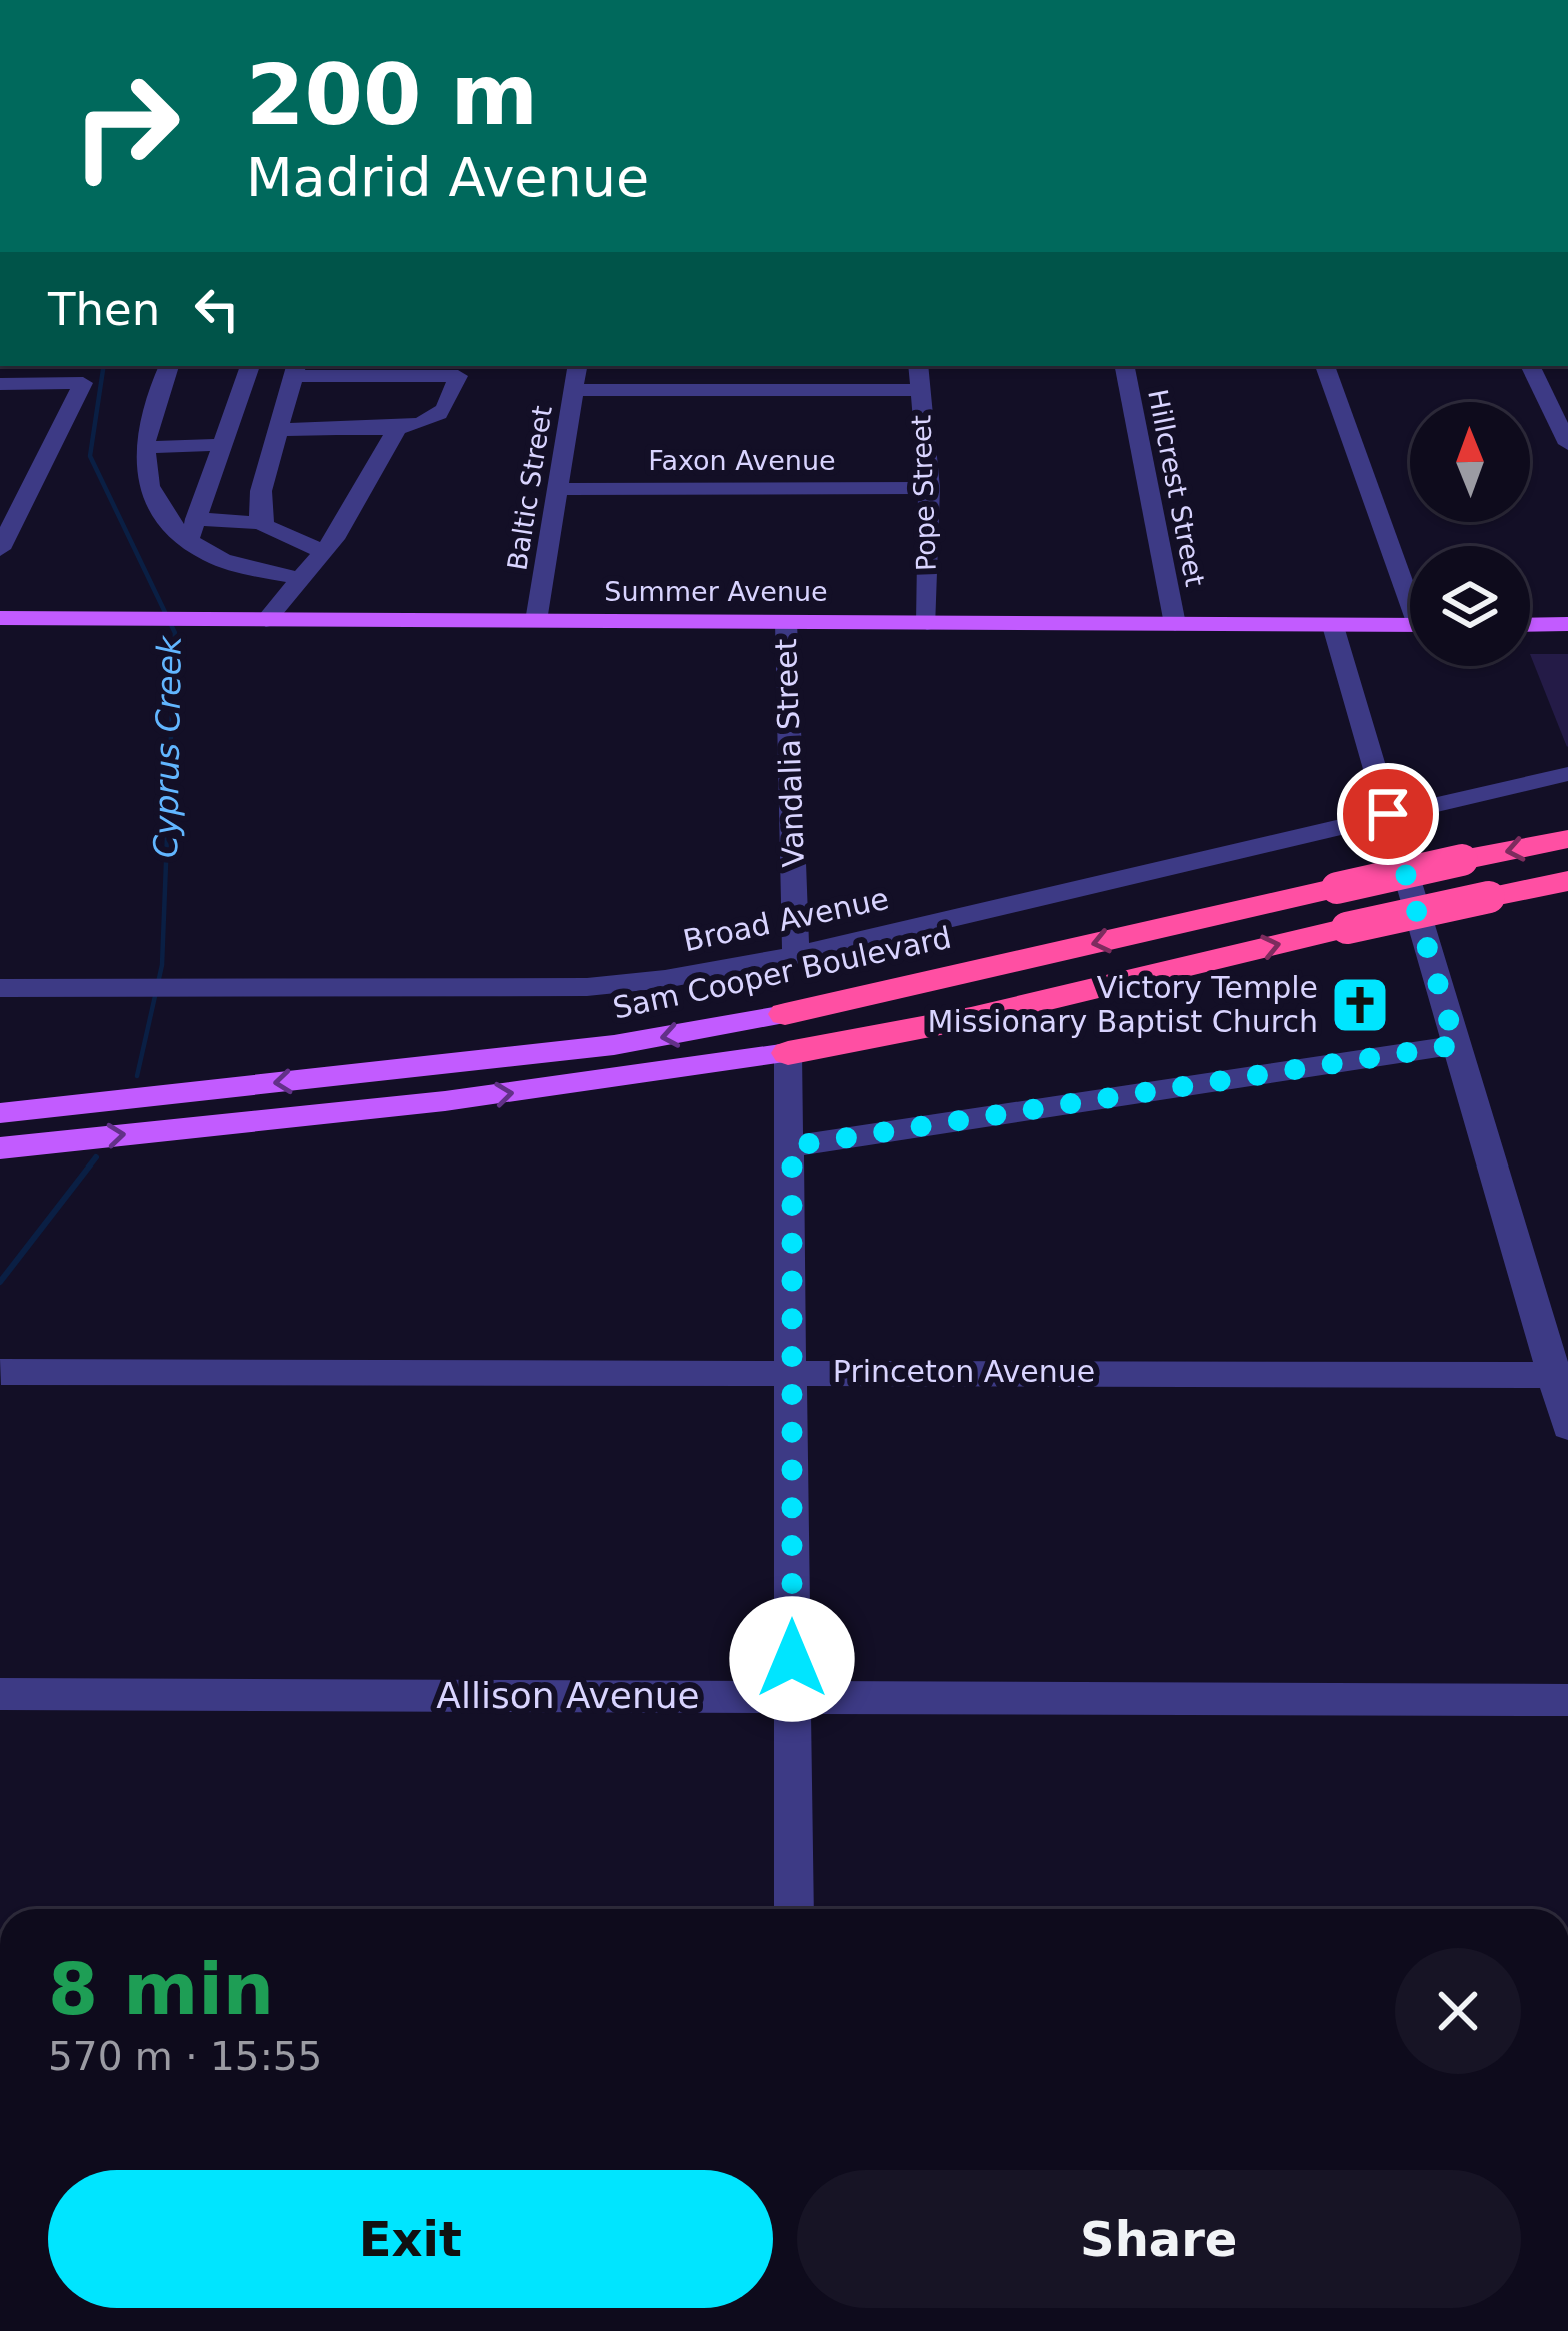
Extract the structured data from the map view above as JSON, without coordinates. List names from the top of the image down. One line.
{"streets":{"highway":["Sam Cooper Boulevard"],"main road":["Summer Avenue"],"street":["Faxon Avenue","Baltic Street","Hillcrest Street","Pope Street","Vandalia Street","Broad Avenue","Princeton Avenue","Allison Avenue"]},"crossings":[["Faxon Avenue","Baltic Street"],["Faxon Avenue","Pope Street"],["Baltic Street","Summer Avenue"],["Hillcrest Street","Summer Avenue"],["Pope Street","Summer Avenue"],["Summer Avenue","Vandalia Street"],["Vandalia Street","Broad Avenue"]],"water":["Cyprus Creek"],"places":{"church":["Victory Temple Missionary Baptist Church"]},"north":"top","page":{"turn":["200 m","Madrid Avenue"],"then":"Then","heading":["8 min","570 m · 15:55"],"buttons":["Exit","Share"]}}
